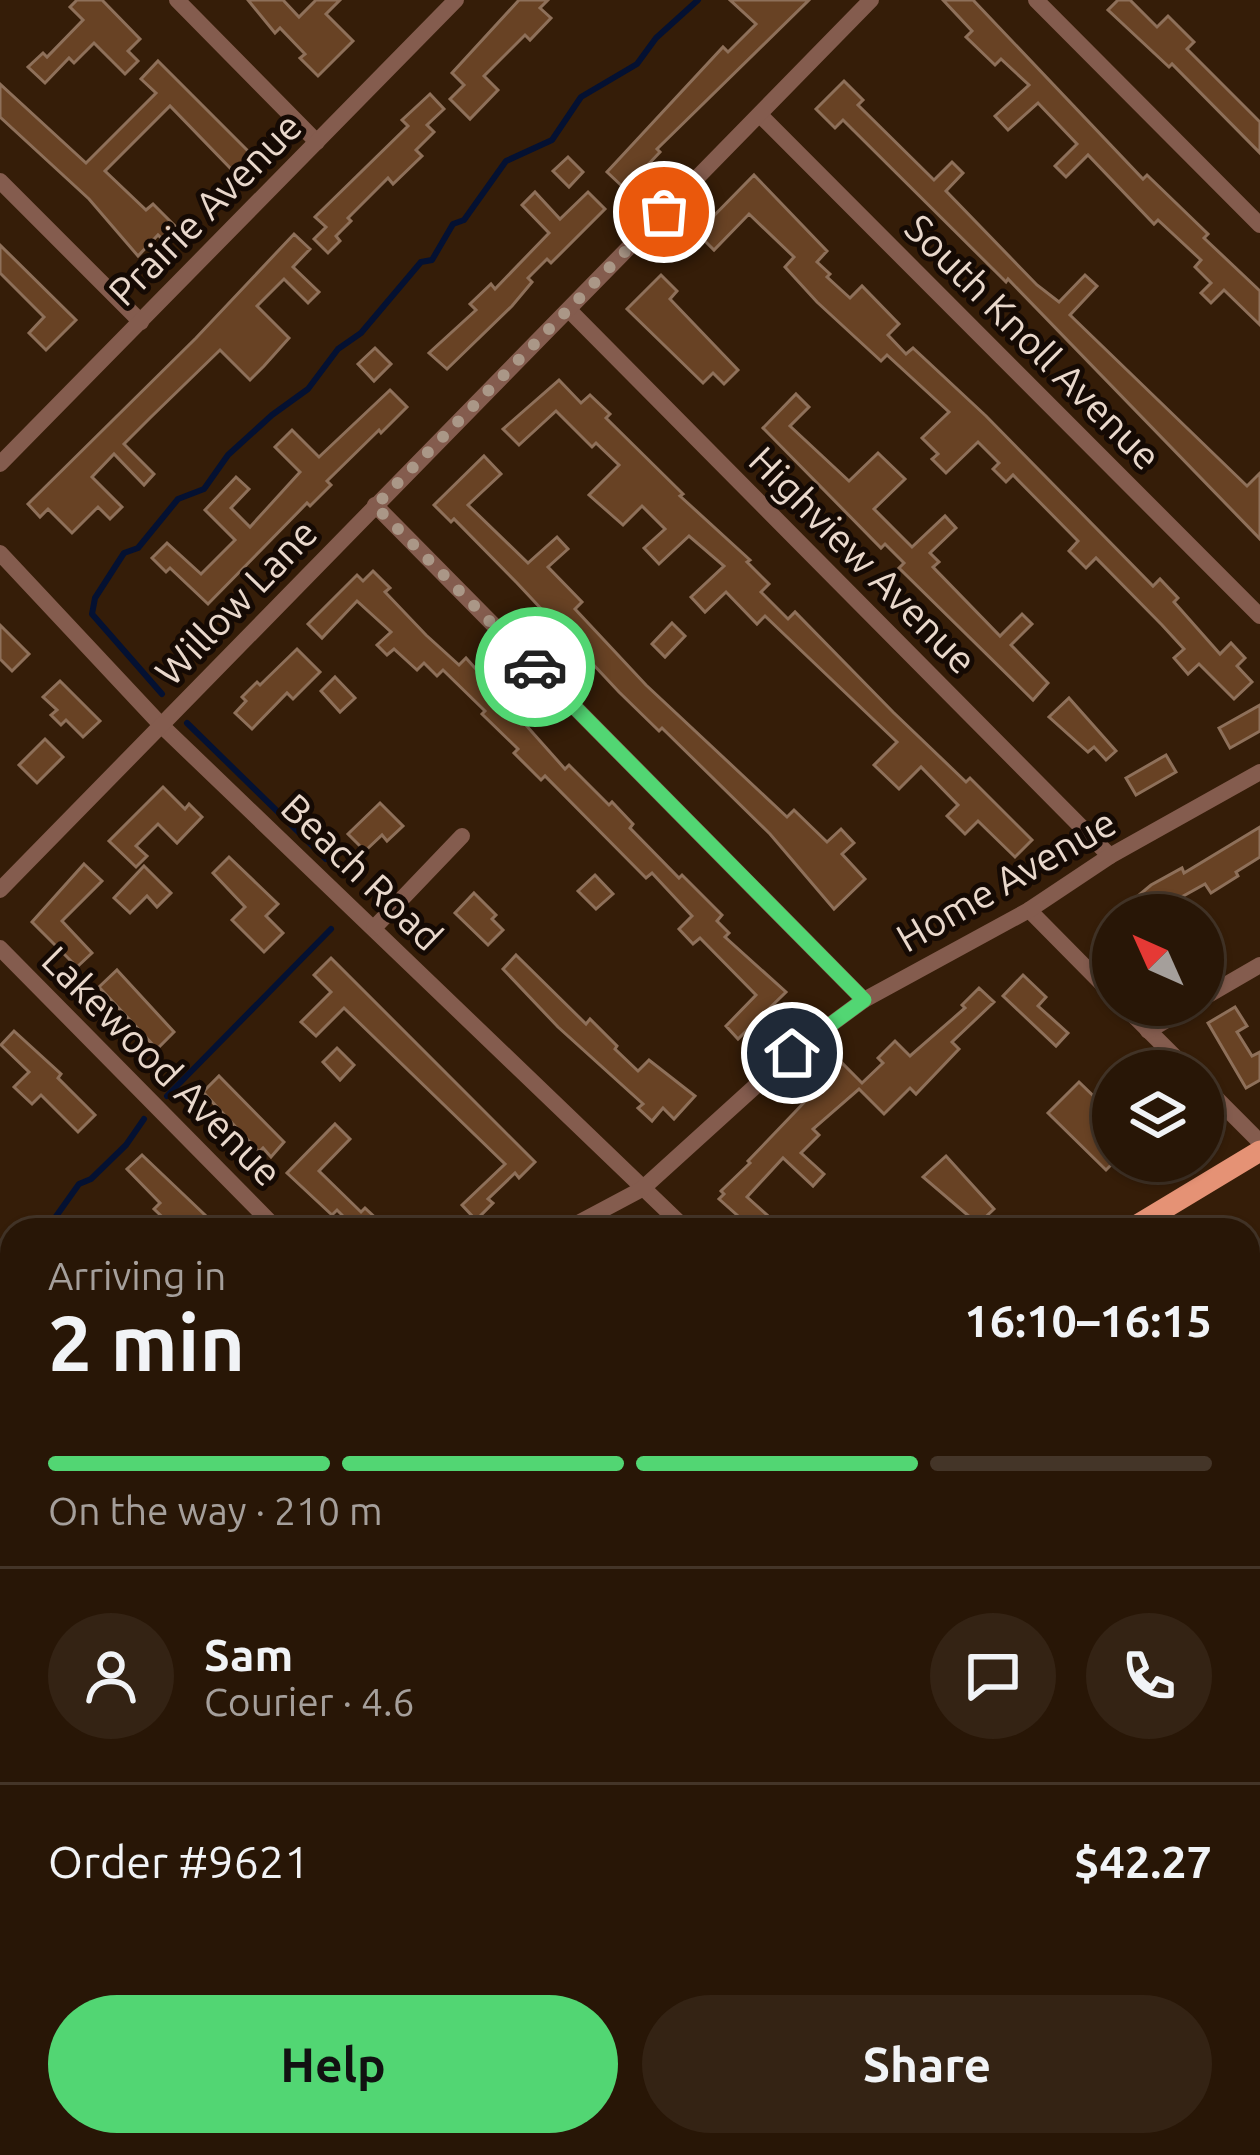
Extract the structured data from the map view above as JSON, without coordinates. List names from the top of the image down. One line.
{"streets":{"street":["Prairie Avenue","South Knoll Avenue","Highview Avenue","Willow Lane","Beach Road","Home Avenue","Lakewood Avenue"]},"crossings":[["South Knoll Avenue","Willow Lane"],["Highview Avenue","Willow Lane"],["Highview Avenue","Home Avenue"],["Willow Lane","Beach Road"],["Beach Road","Home Avenue"]],"north":"top left","page":{"heading":["2 min","Arriving in","16:10–16:15"],"panel":["Sam","Courier · 4.6","Order #9621","$42.27"],"bar":"On the way · 210 m","buttons":["Help","Share"]}}
